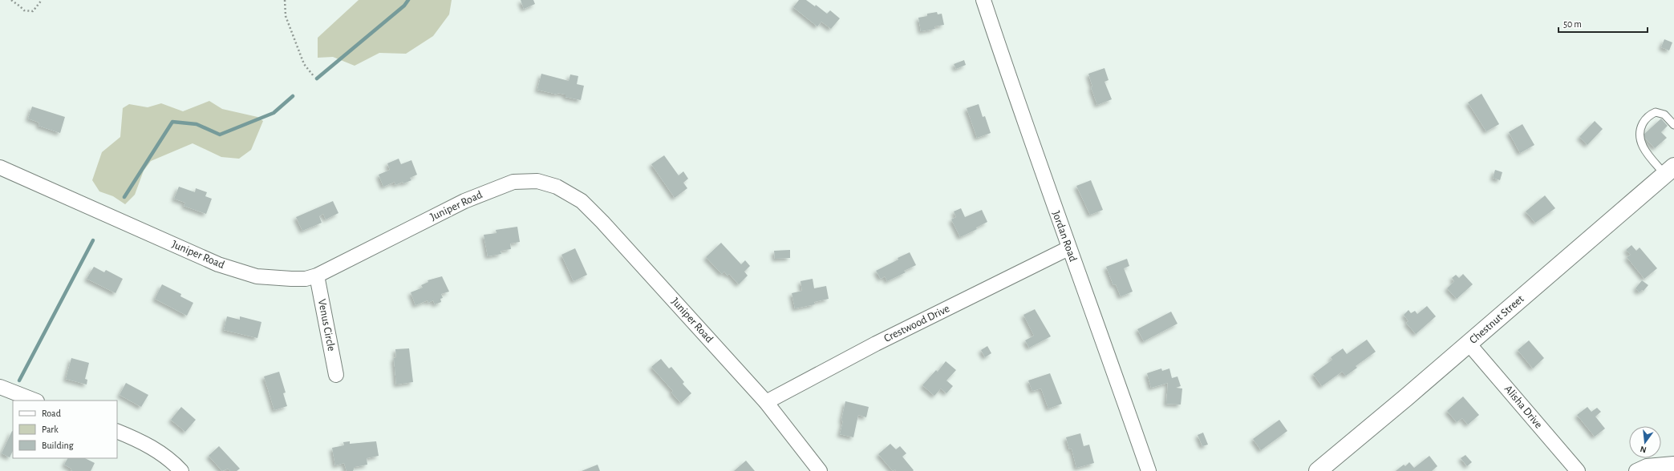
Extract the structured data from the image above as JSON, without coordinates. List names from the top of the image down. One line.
{"streets":{"main road":["Chestnut Street"],"street":["Juniper Road","Jordan Road","Crestwood Drive","Venus Circle","Alisha Drive"]},"crossings":[["Juniper Road","Crestwood Drive"],["Juniper Road","Venus Circle"],["Jordan Road","Crestwood Drive"],["Chestnut Street","Alisha Drive"]],"legend":["Road","Park","Building"],"scale_bar":"50 m","north":"bottom"}
